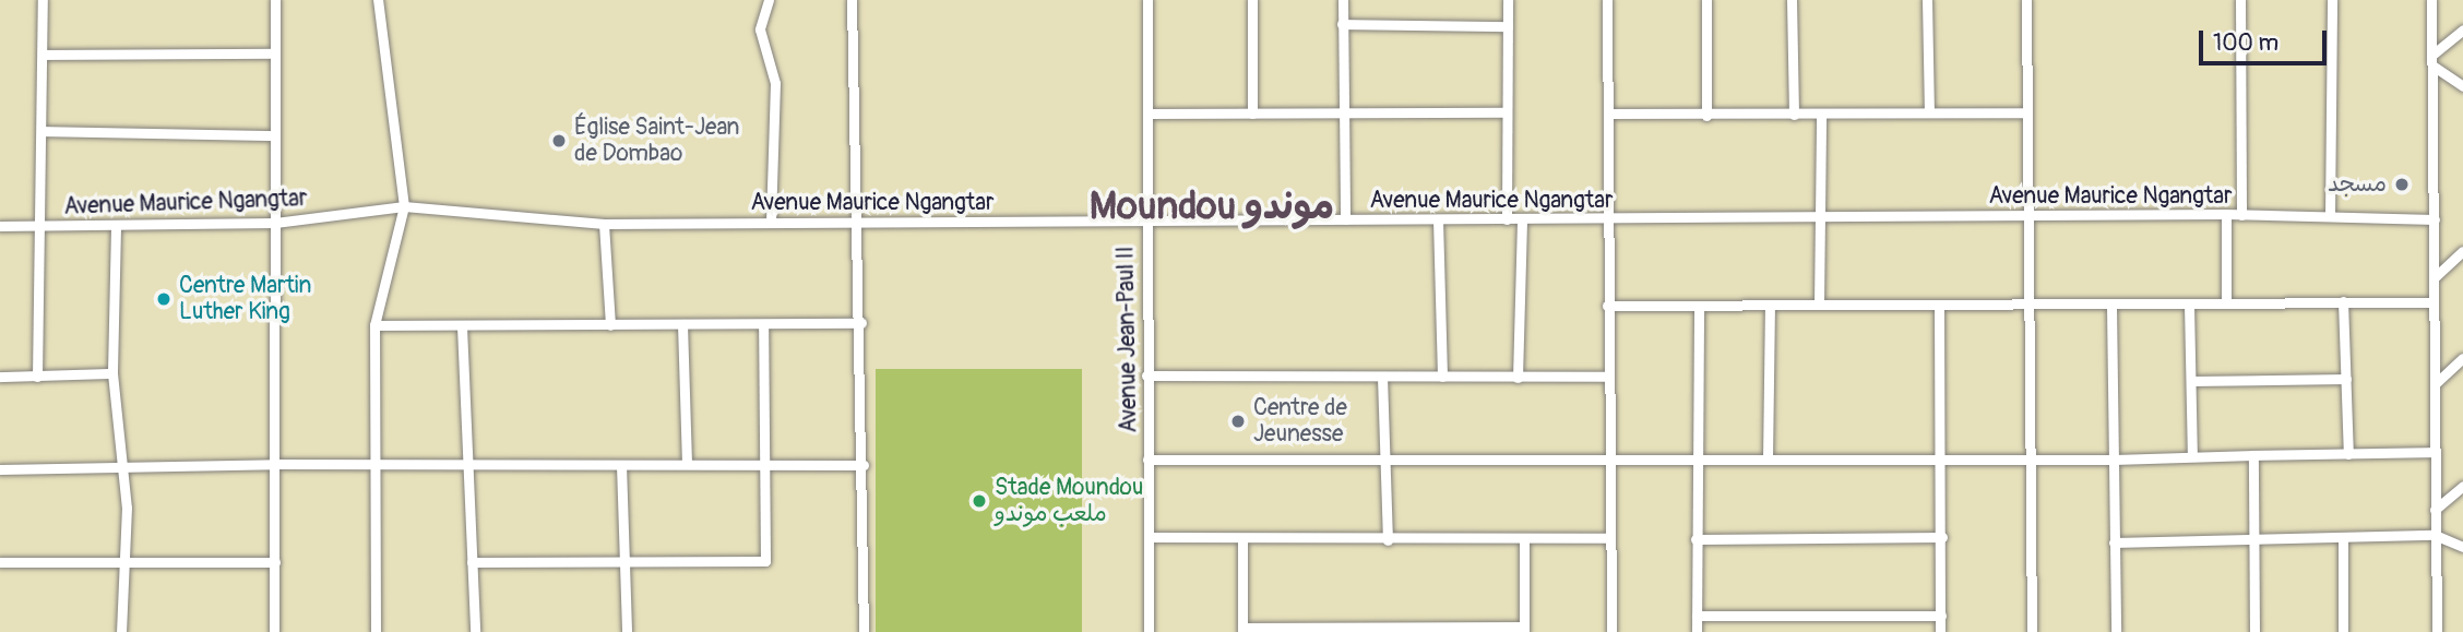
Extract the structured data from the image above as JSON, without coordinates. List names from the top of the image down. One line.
{"streets":{"street":["Avenue Maurice Ngangtar","Avenue Jean-Paul II"]},"crossings":[["Avenue Maurice Ngangtar","Avenue Jean-Paul II"]],"districts":["Moundou موندو"],"places":["Église Saint-Jean de Dombao","مسجد","Centre Martin Luther King","Centre de Jeunesse","Stade Moundou ملعب موندو"],"scale_bar":"100 m"}
